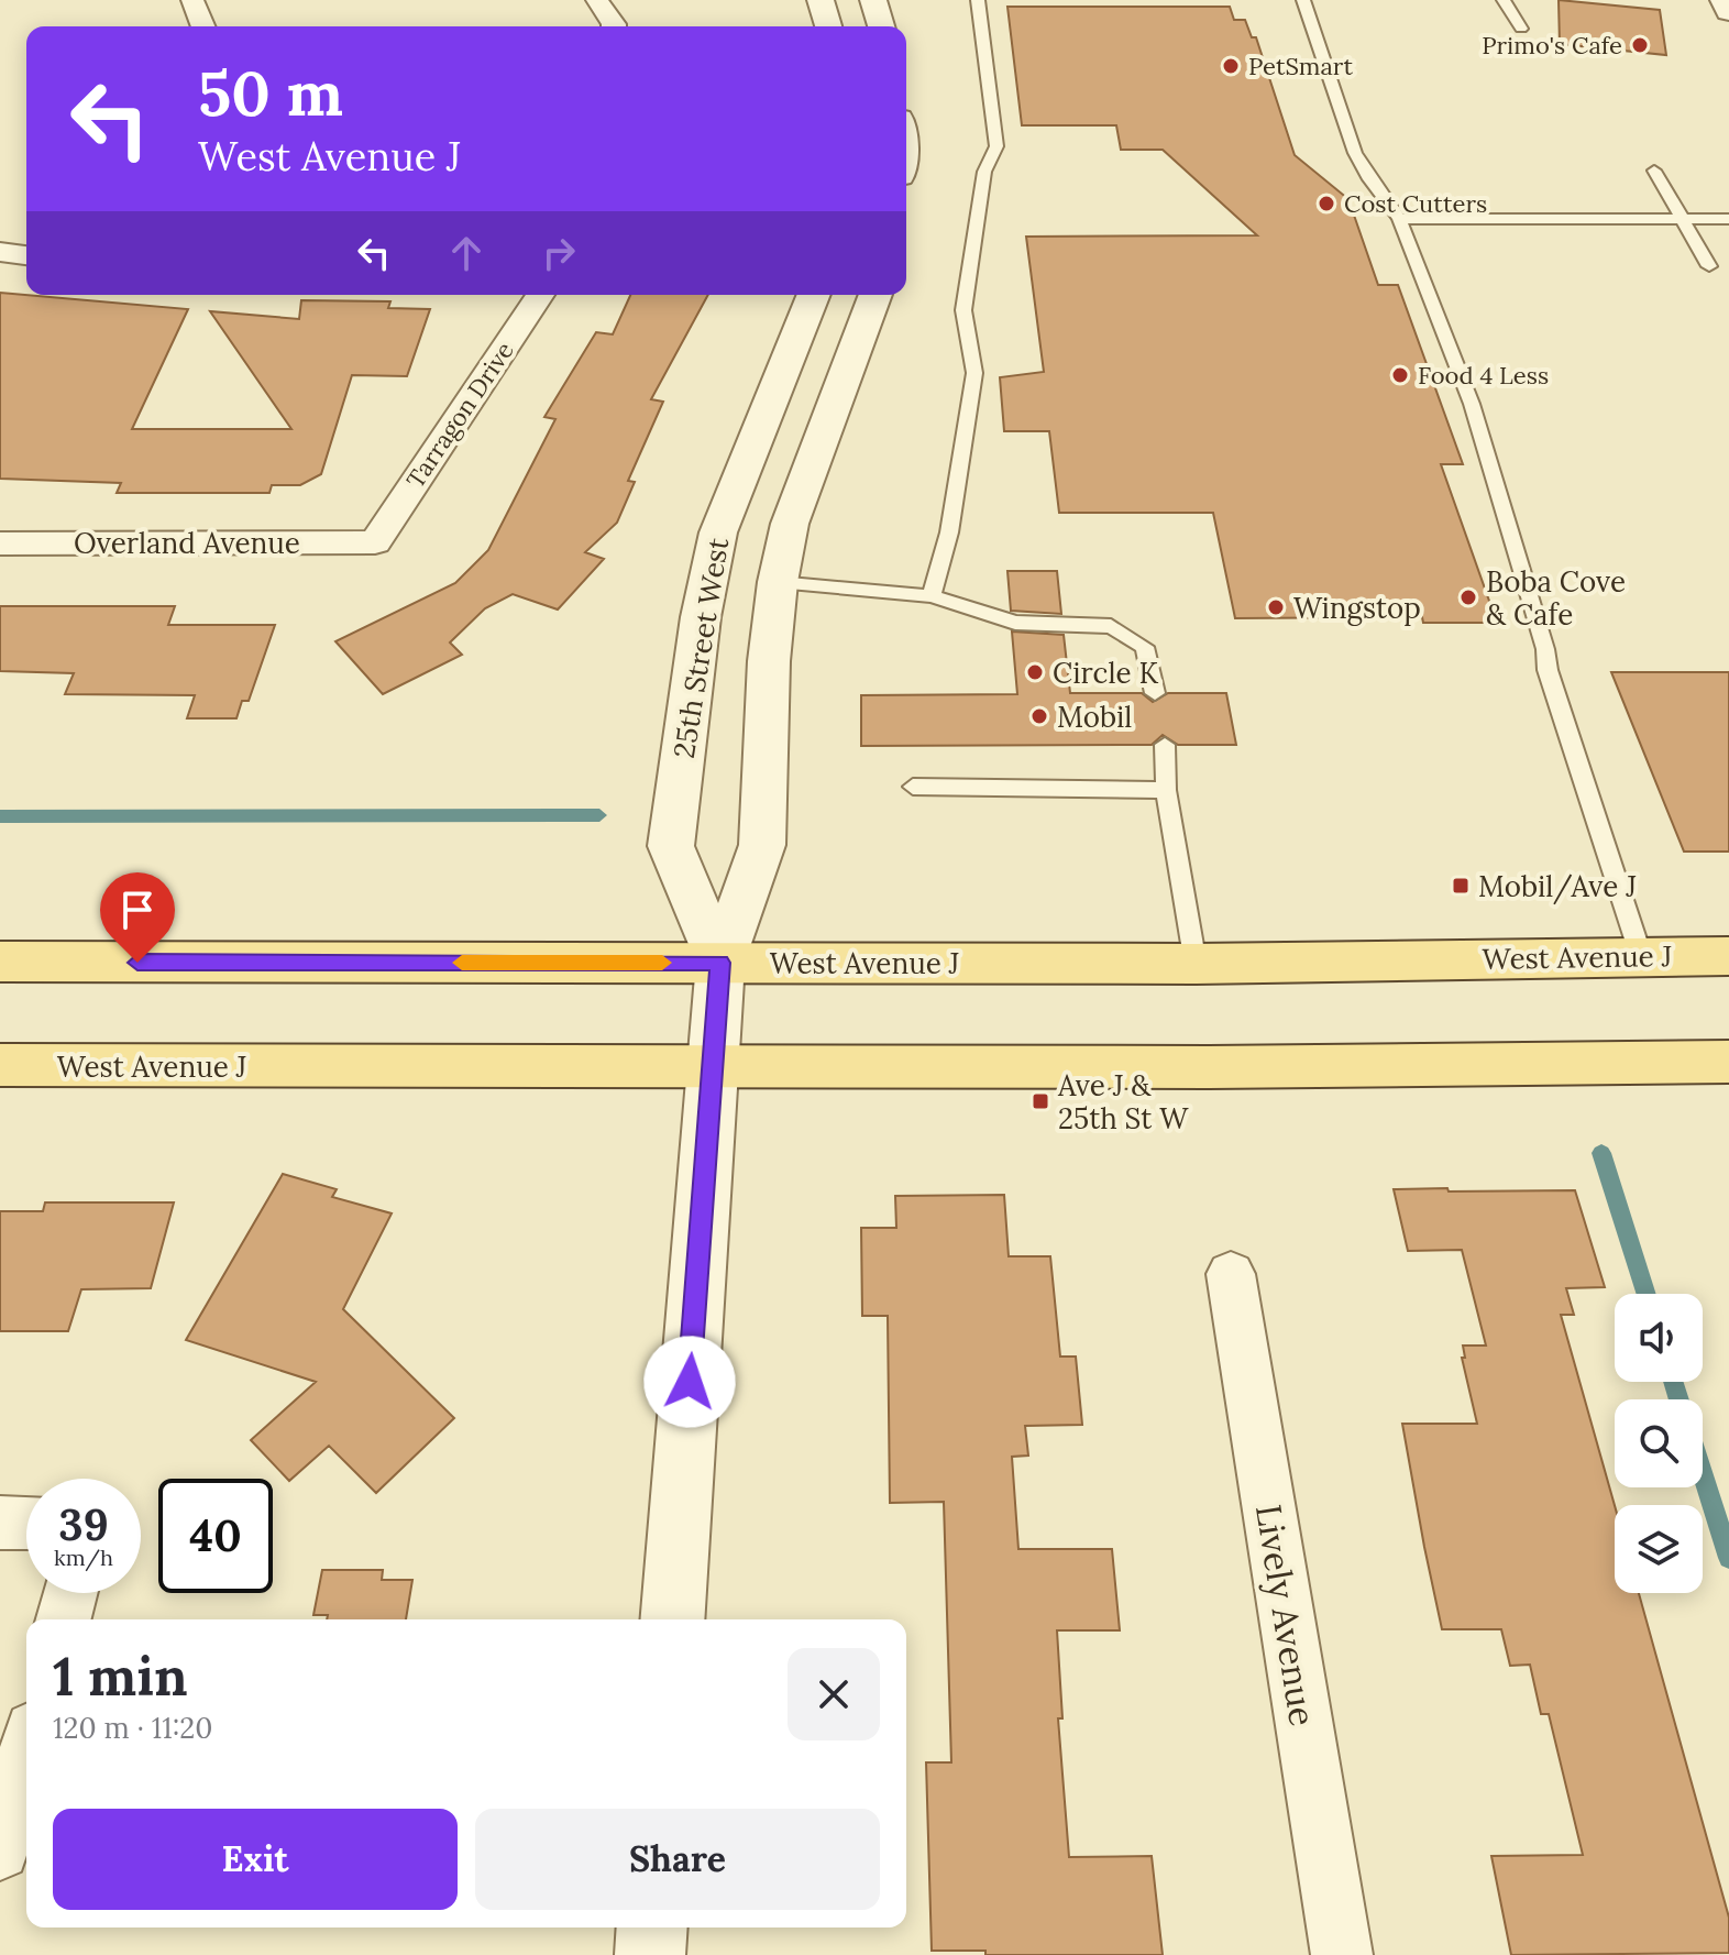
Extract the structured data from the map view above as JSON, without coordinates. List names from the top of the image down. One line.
{"streets":{"main road":["West Avenue J"],"street":["Tarragon Drive","Overland Avenue","25th Street West","Lively Avenue"]},"crossings":[["Tarragon Drive","Overland Avenue"],["25th Street West","West Avenue J"]],"places":{"other":["Primo's Cafe","PetSmart","Cost Cutters","Food 4 Less","Boba Cove & Cafe","Wingstop","Circle K","Mobil"],"transit":["Mobil/Ave J","Ave J & 25th St W"]},"page":{"turn":["50 m","West Avenue J"],"speed":"39 km/h","limit":"40","heading":["1 min","120 m · 11:20"],"buttons":["Exit","Share"]}}
